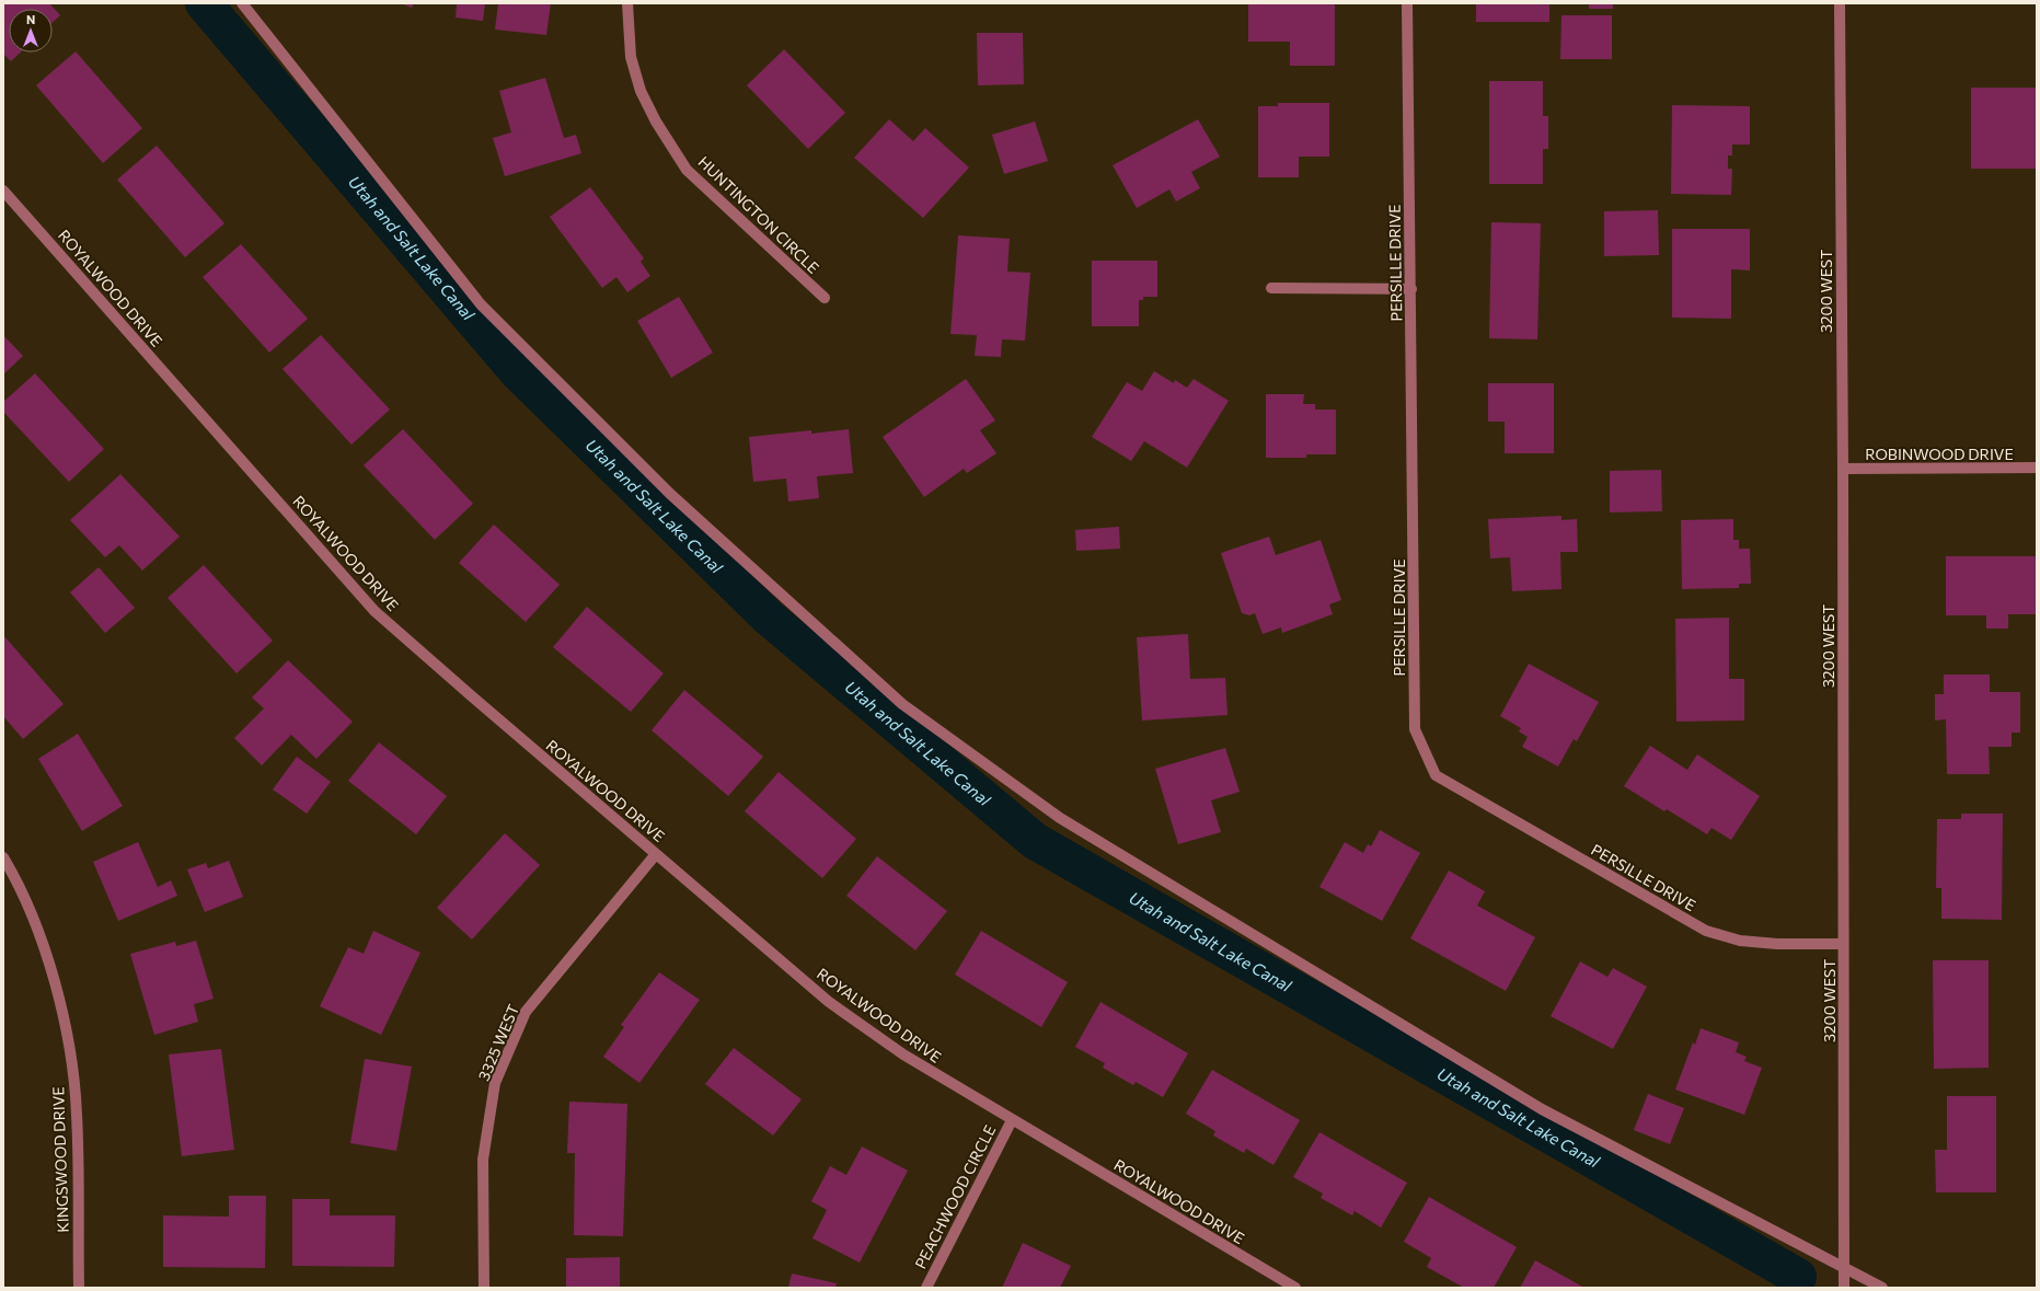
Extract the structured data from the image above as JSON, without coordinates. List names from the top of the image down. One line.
{"streets":{"street":["HUNTINGTON CIRCLE","PERSILLE DRIVE","ROYALWOOD DRIVE","3200 WEST","ROBINWOOD DRIVE","3325 WEST","KINGSWOOD DRIVE","PEACHWOOD CIRCLE"]},"crossings":[["PERSILLE DRIVE","3200 WEST"],["ROYALWOOD DRIVE","3325 WEST"],["ROYALWOOD DRIVE","PEACHWOOD CIRCLE"],["3200 WEST","ROBINWOOD DRIVE"]],"water":["Utah and Salt Lake Canal"],"north":"top"}
